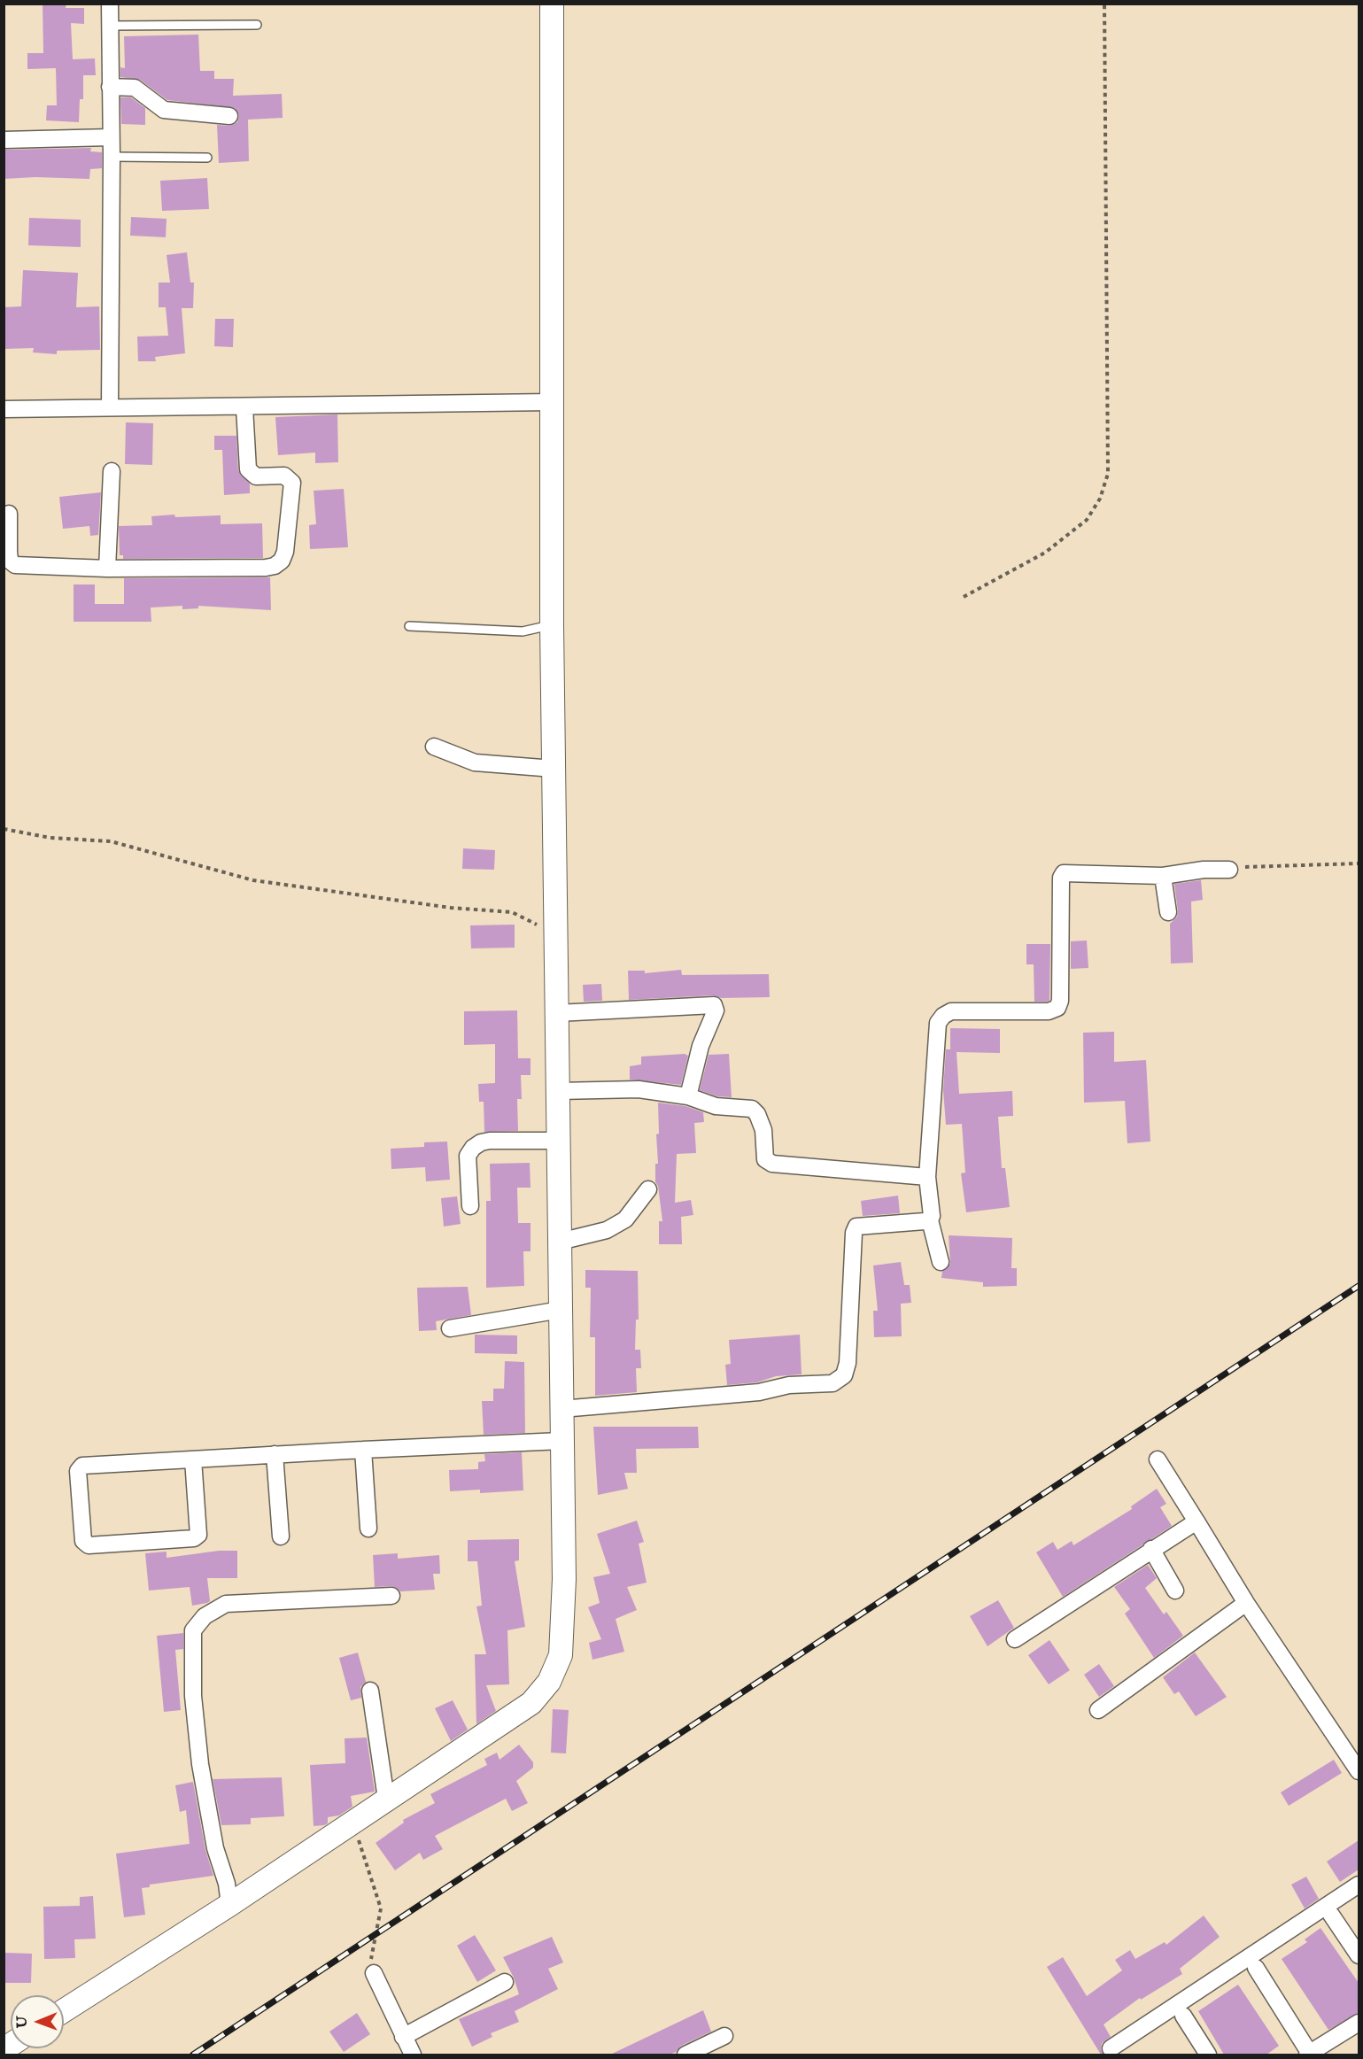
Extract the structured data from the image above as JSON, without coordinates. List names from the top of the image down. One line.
{"north":"left"}
